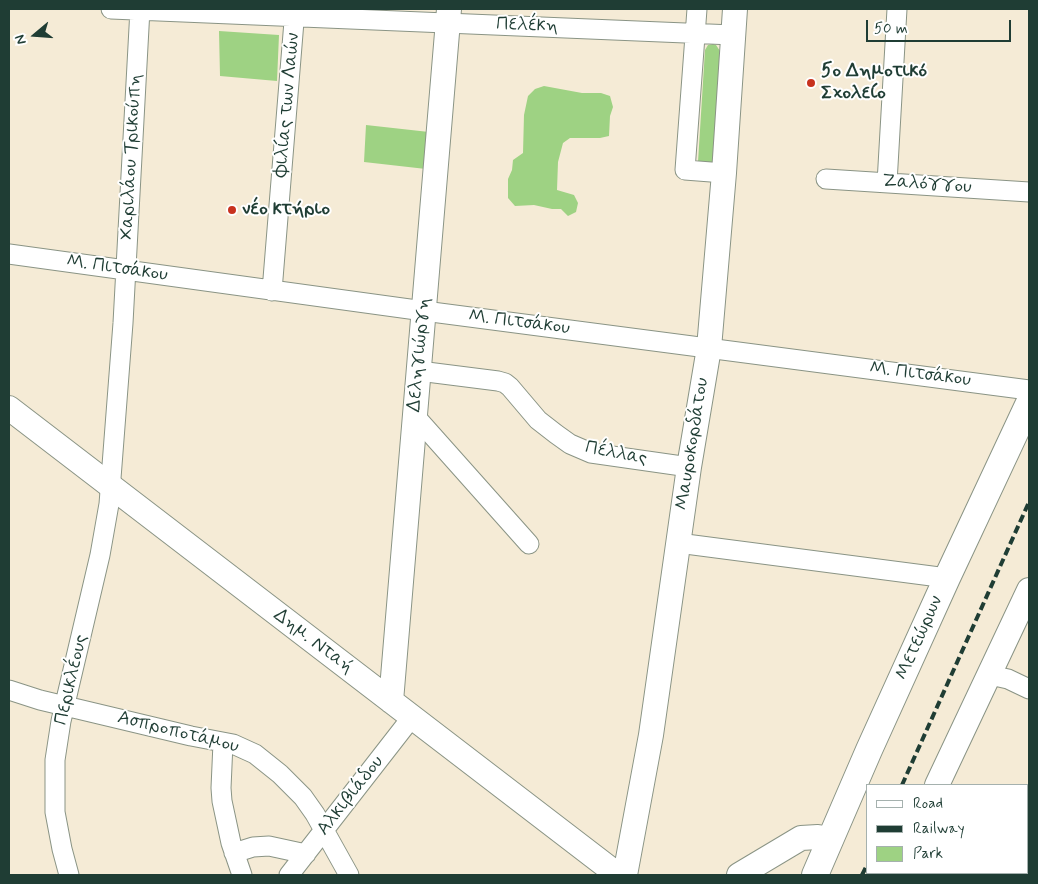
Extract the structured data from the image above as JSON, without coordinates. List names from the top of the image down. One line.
{"streets":{"main road":["Μετεώρων"],"street":["Πελέκη","Φιλίας των Λαών","Χαριλάου Τρικούπη","Ζαλόγγου","Μ. Πιτσάκου","Δεληγιώργη","Μαυροκορδάτου","Πέλλας","Δημ. Νταή","Περικλέους","Ασπροποτάμου","Αλκιβιάδου"]},"crossings":[["Πελέκη","Φιλίας των Λαών"],["Πελέκη","Χαριλάου Τρικούπη"],["Πελέκη","Δεληγιώργη"],["Πελέκη","Μαυροκορδάτου"],["Φιλίας των Λαών","Μ. Πιτσάκου"],["Χαριλάου Τρικούπη","Μ. Πιτσάκου"],["Χαριλάου Τρικούπη","Δημ. Νταή"],["Χαριλάου Τρικούπη","Περικλέους"],["Μ. Πιτσάκου","Δεληγιώργη"],["Μ. Πιτσάκου","Μαυροκορδάτου"],["Δεληγιώργη","Πέλλας"],["Δεληγιώργη","Δημ. Νταή"],["Μαυροκορδάτου","Πέλλας"],["Δημ. Νταή","Περικλέους"],["Δημ. Νταή","Αλκιβιάδου"],["Περικλέους","Ασπροποτάμου"],["Ασπροποτάμου","Αλκιβιάδου"]],"places":["5ο Δημοτικό Σχολείο","νέο κτήριο"],"legend":["Road","Railway","Park"],"scale_bar":"50 m","north":"left"}
